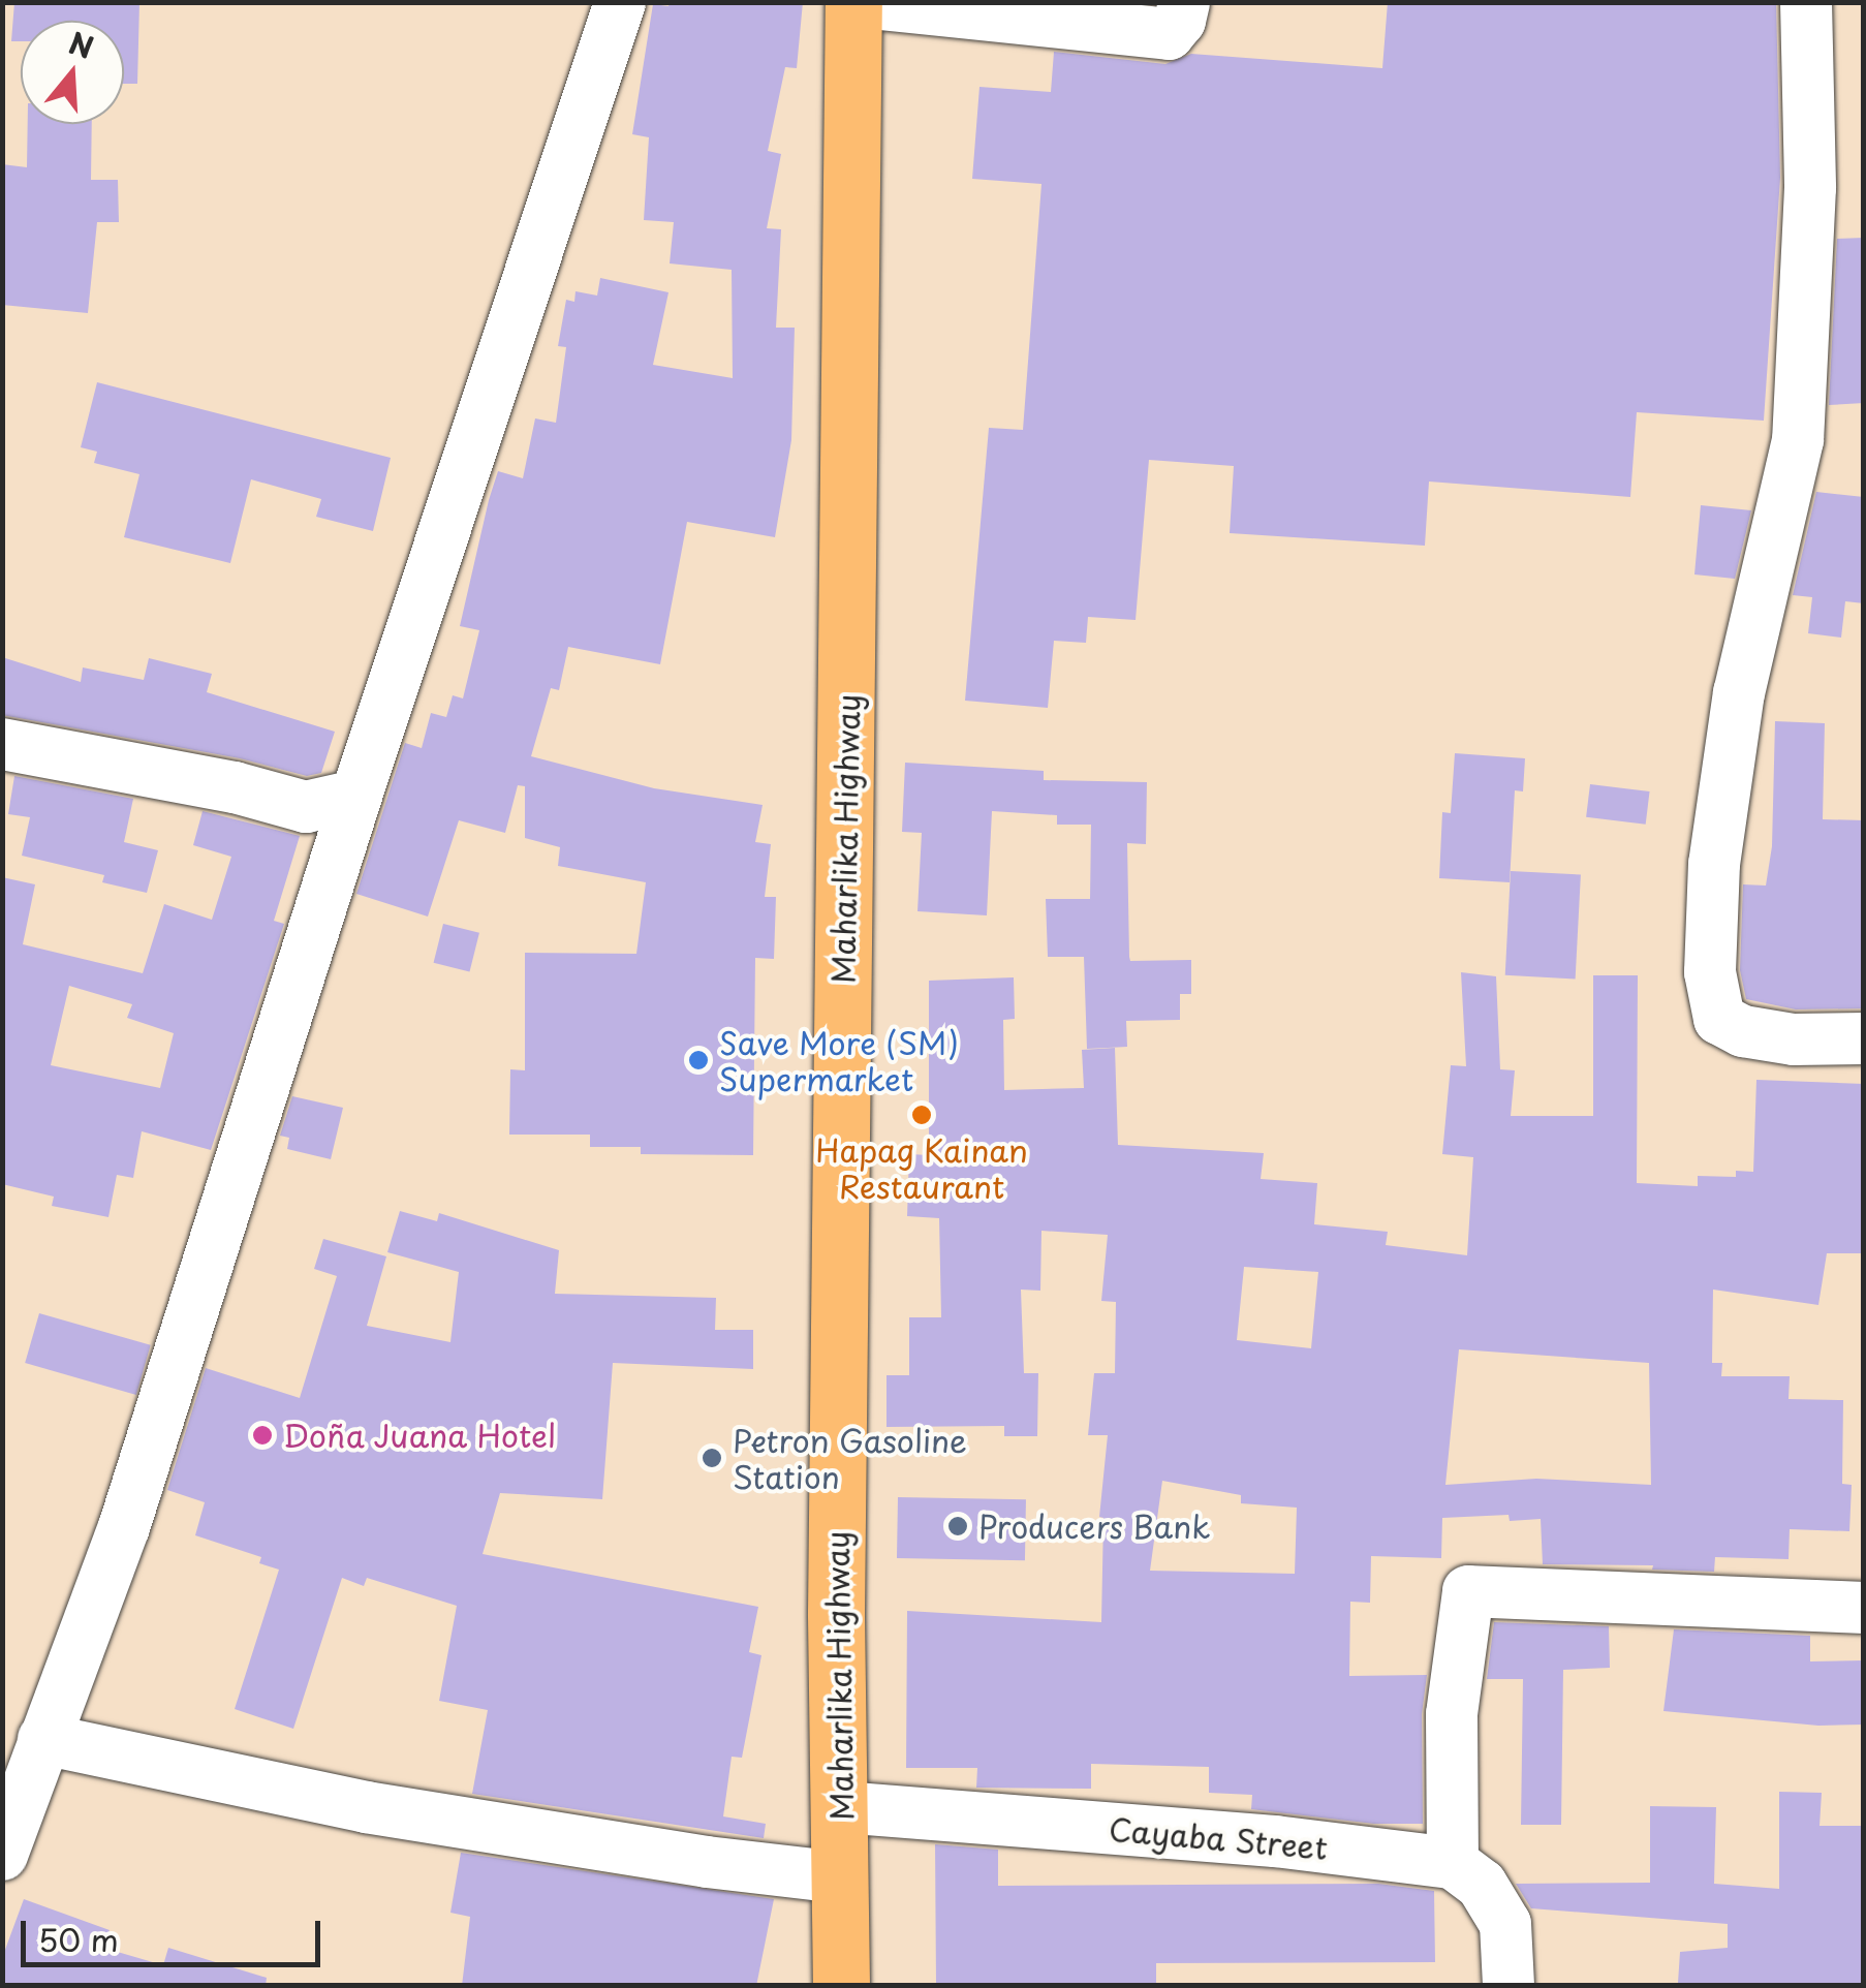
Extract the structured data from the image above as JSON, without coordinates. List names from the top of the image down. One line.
{"streets":{"main road":["Maharlika Highway"],"street":["Cayaba Street"]},"crossings":[["Maharlika Highway","Cayaba Street"]],"places":["Save More (SM) Supermarket","Hapag Kainan Restaurant","Doña Juana Hotel","Petron Gasoline Station","Producers Bank"],"scale_bar":"50 m","north":"top"}
